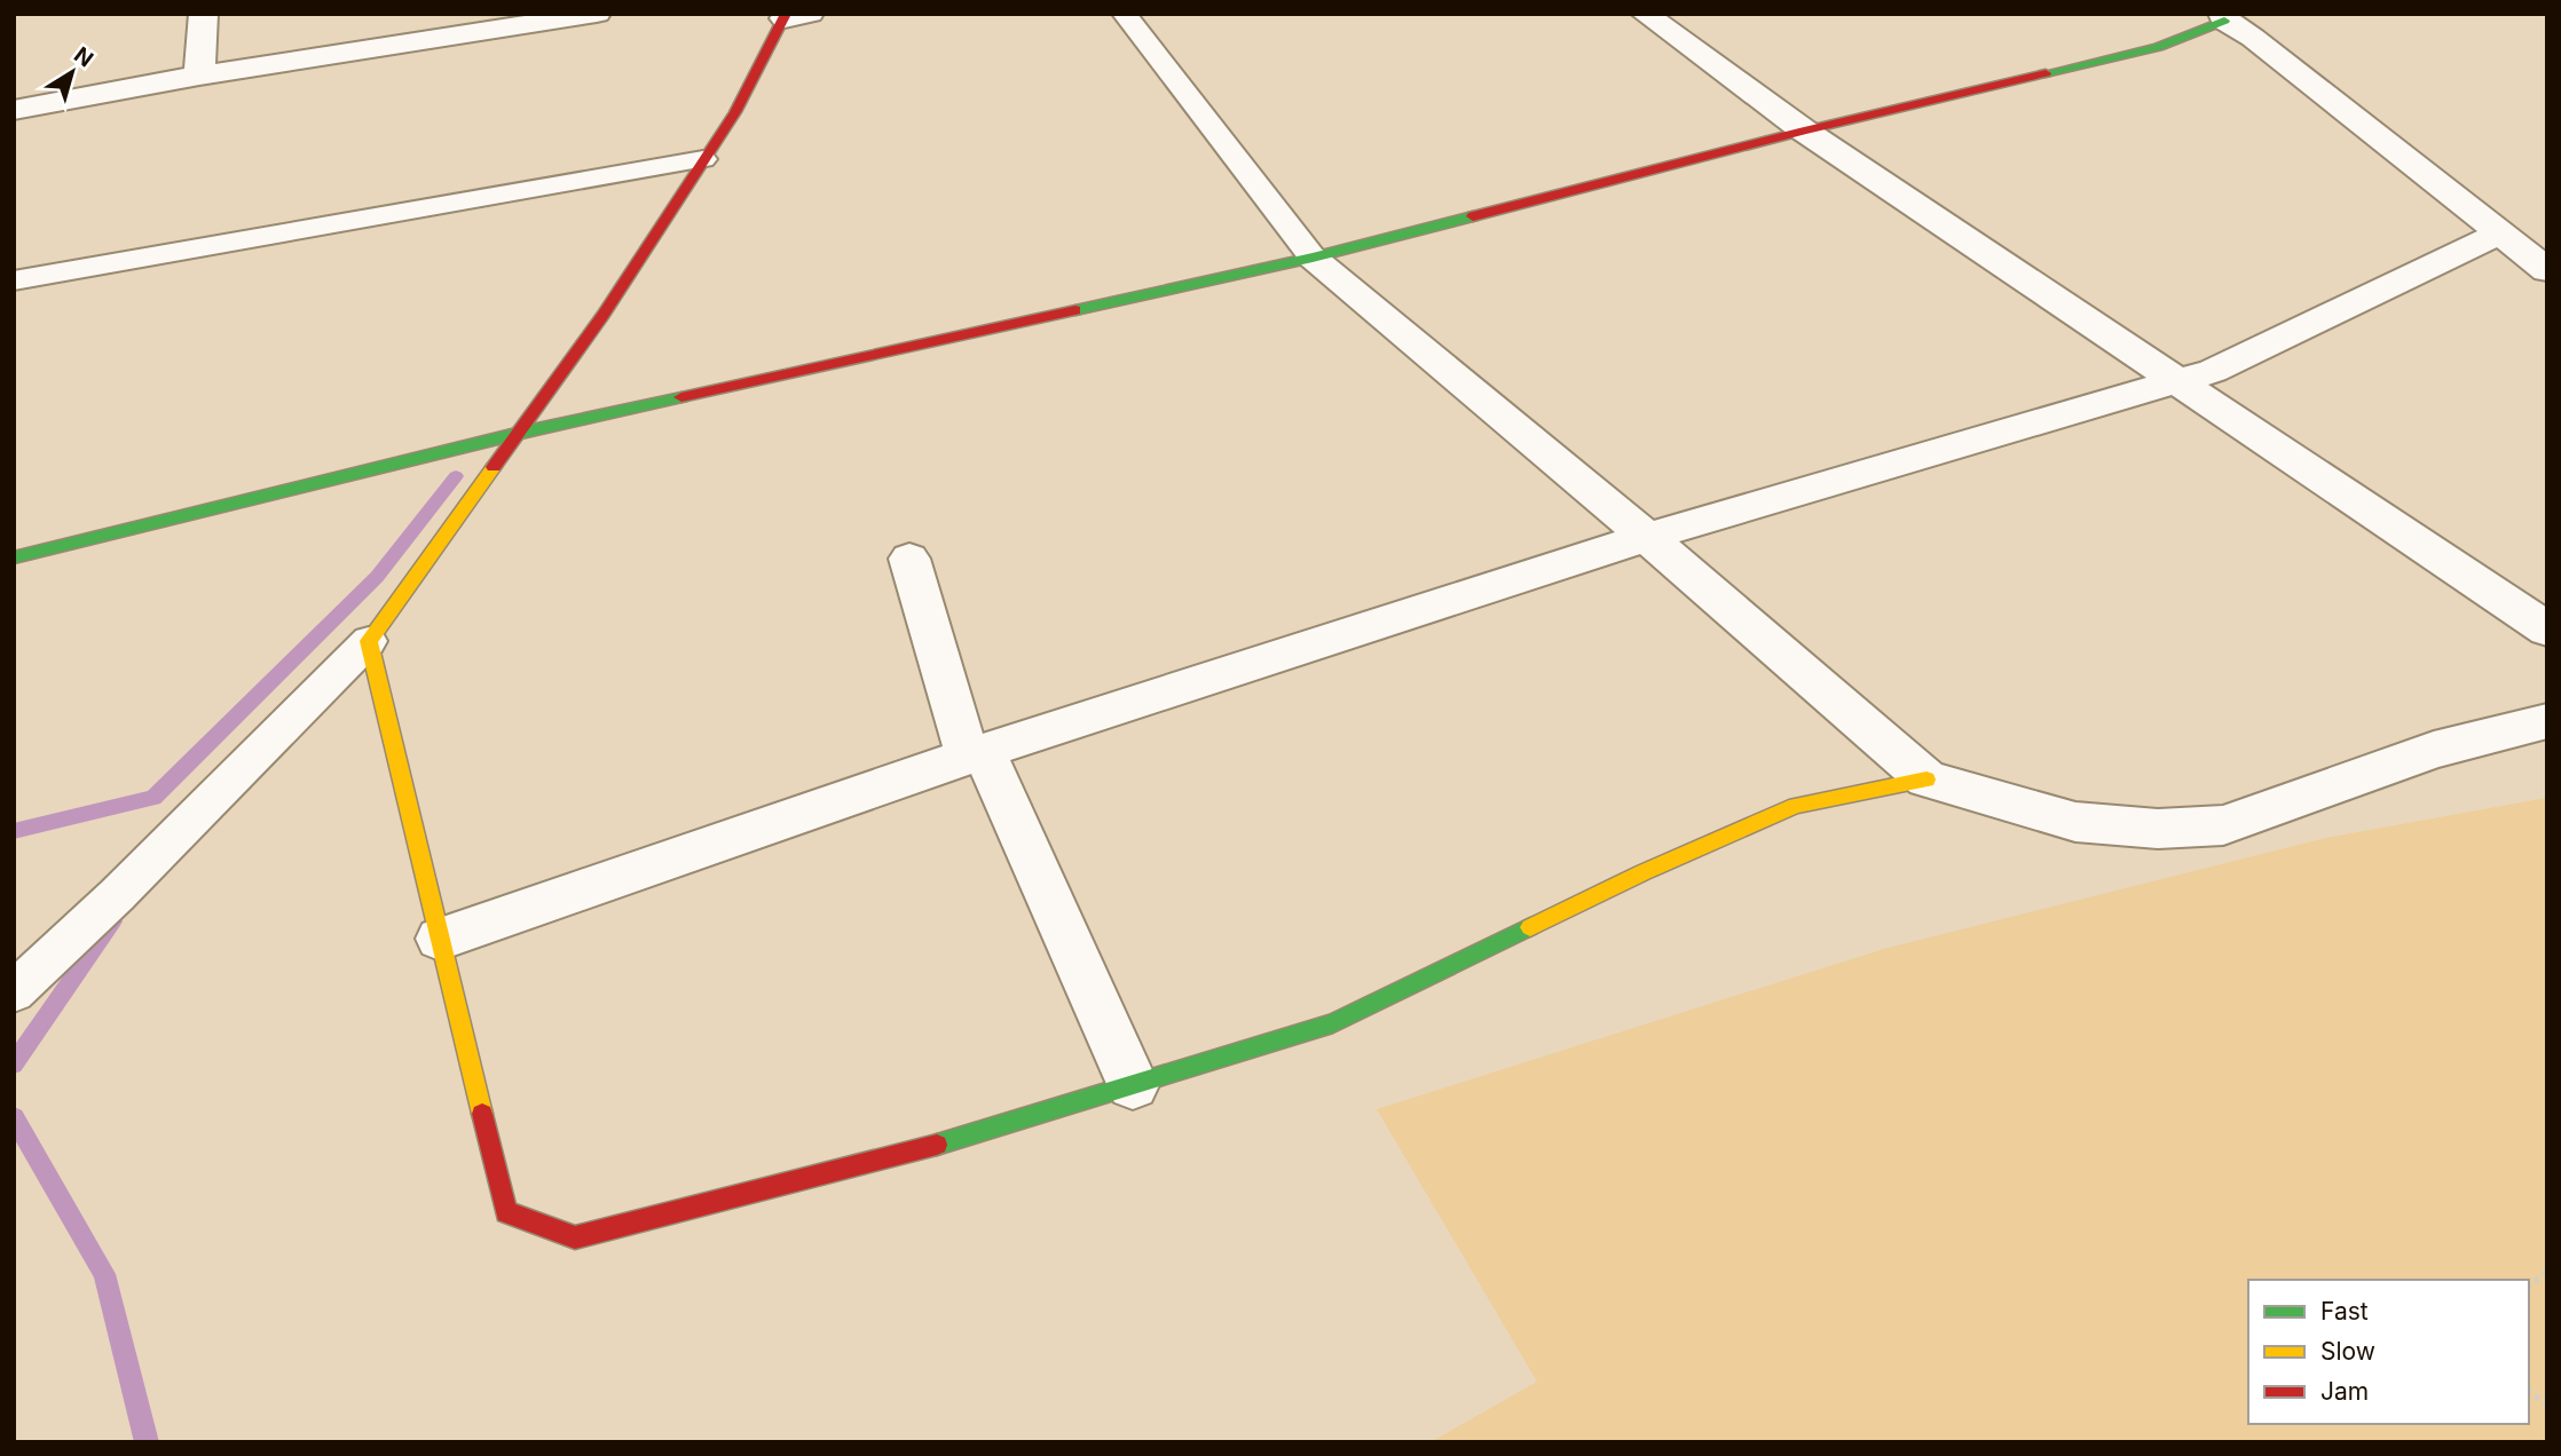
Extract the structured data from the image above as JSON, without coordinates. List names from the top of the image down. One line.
{"legend":["Fast","Slow","Jam"],"north":"top right"}
